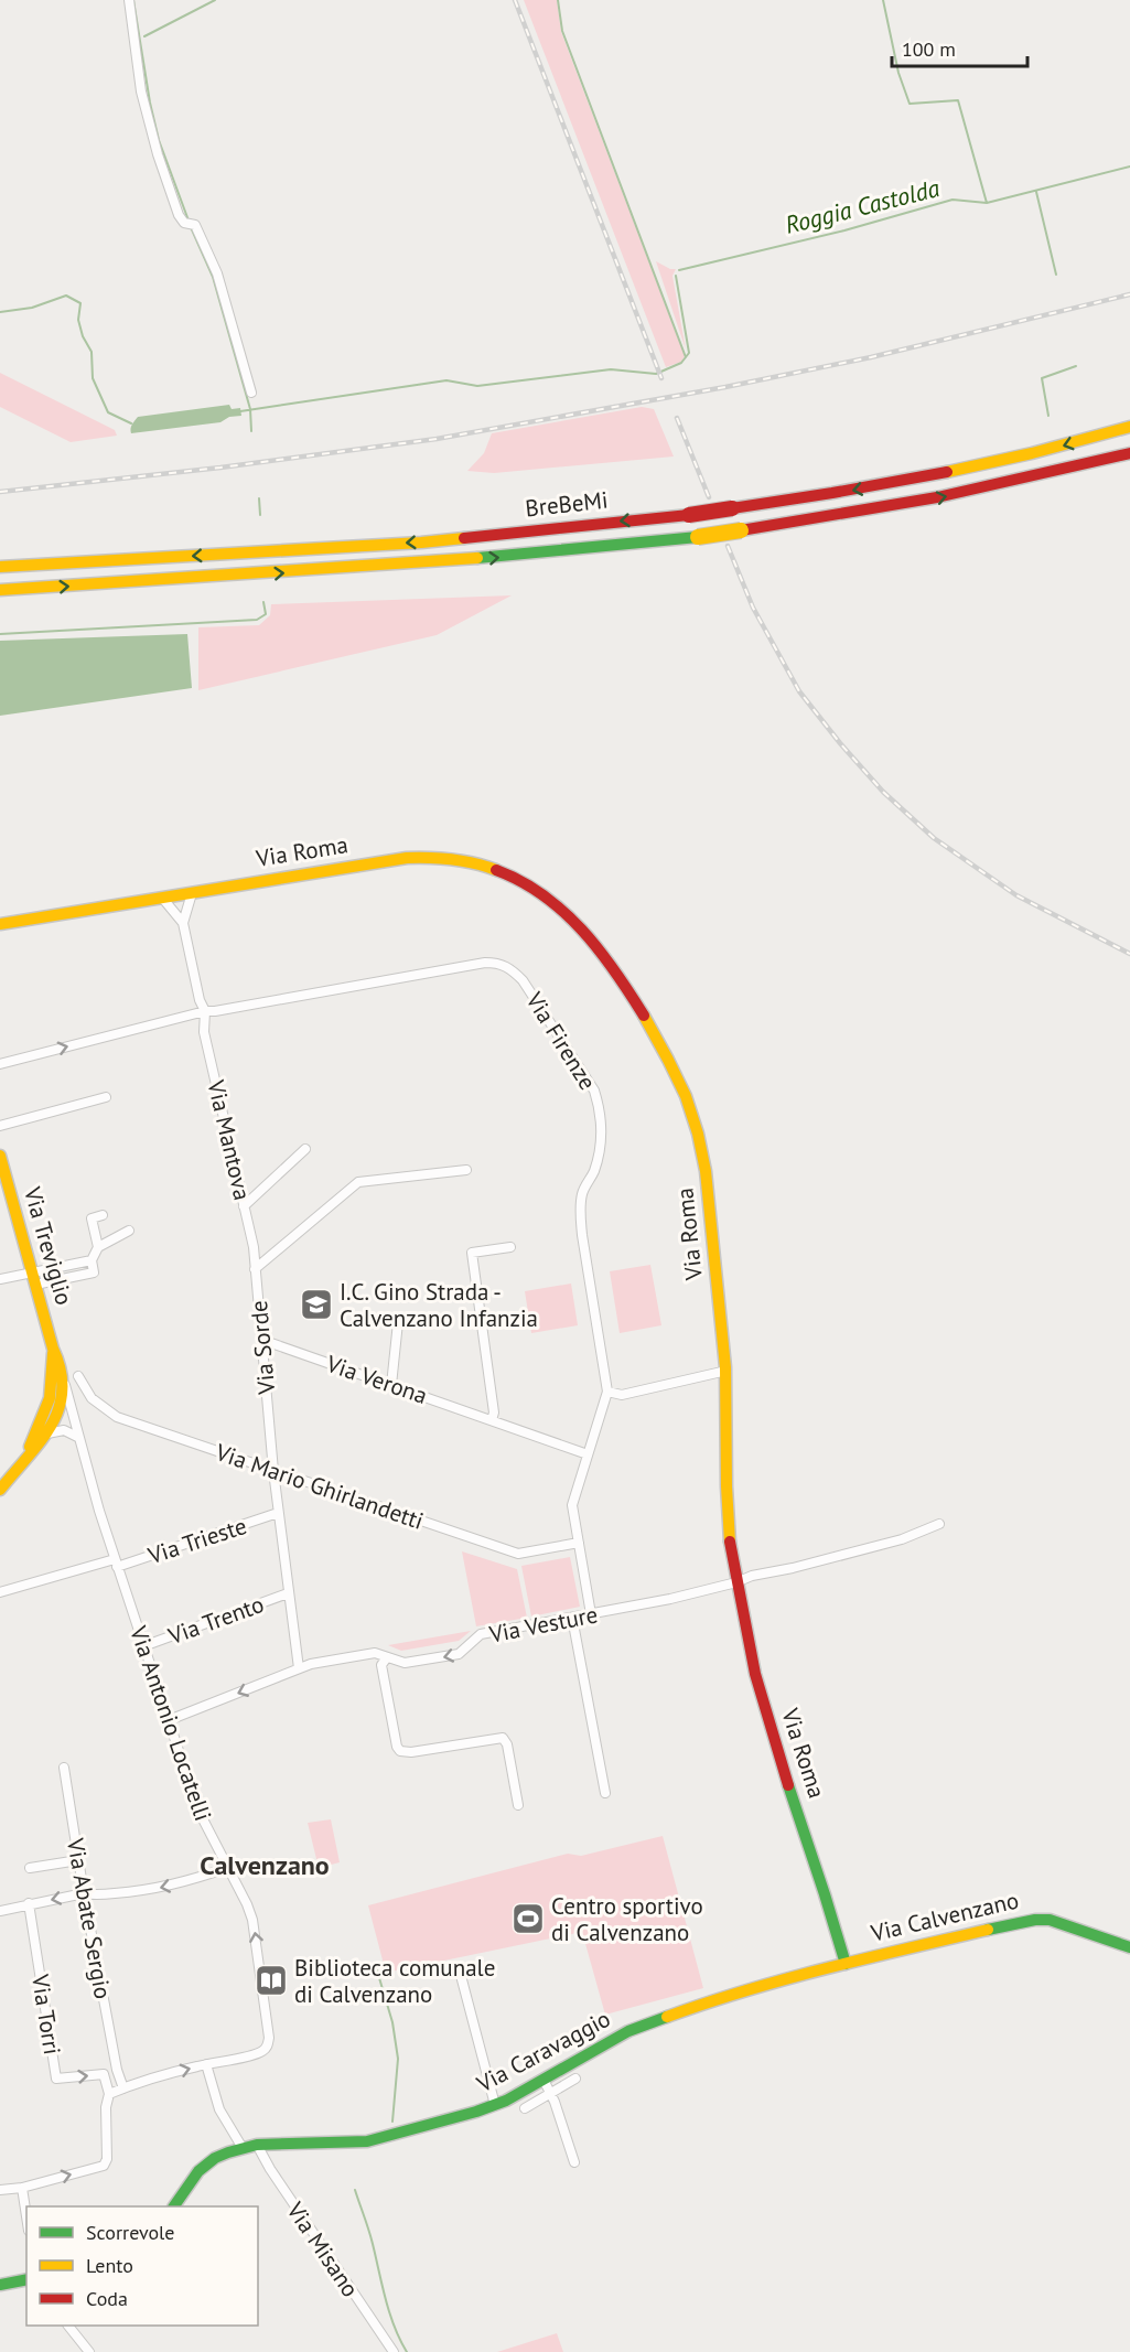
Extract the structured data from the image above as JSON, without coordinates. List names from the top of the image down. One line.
{"streets":{"main road":["BreBeMi","Via Roma","Via Treviglio","Via Calvenzano","Via Caravaggio"],"street":["Via Firenze","Via Mantova","Via Sorde","Via Verona","Via Mario Ghirlandetti","Via Trieste","Via Trento","Via Vesture","Via Antonio Locatelli","Via Abate Sergio","Via Torri","Via Misano"]},"crossings":[["Via Roma","Via Vesture"],["Via Roma","Via Calvenzano"],["Via Roma","Via Caravaggio"],["Via Firenze","Via Mantova"],["Via Firenze","Via Verona"],["Via Firenze","Via Mario Ghirlandetti"],["Via Firenze","Via Vesture"],["Via Mantova","Via Sorde"],["Via Treviglio","Via Mario Ghirlandetti"],["Via Treviglio","Via Antonio Locatelli"],["Via Sorde","Via Verona"],["Via Sorde","Via Mario Ghirlandetti"],["Via Sorde","Via Trieste"],["Via Sorde","Via Trento"],["Via Sorde","Via Vesture"],["Via Mario Ghirlandetti","Via Antonio Locatelli"],["Via Trieste","Via Antonio Locatelli"],["Via Trento","Via Antonio Locatelli"],["Via Vesture","Via Antonio Locatelli"],["Via Antonio Locatelli","Via Misano"],["Via Calvenzano","Via Caravaggio"],["Via Caravaggio","Via Misano"]],"one_way":["Via Vesture","Via Torri"],"districts":["Calvenzano"],"water":["Roggia Castolda"],"places":{"school or university":["I.C. Gino Strada - Calvenzano Infanzia"],"sports":["Centro sportivo di Calvenzano"],"library":["Biblioteca comunale di Calvenzano"]},"legend":["Scorrevole","Lento","Coda"],"scale_bar":"100 m"}
